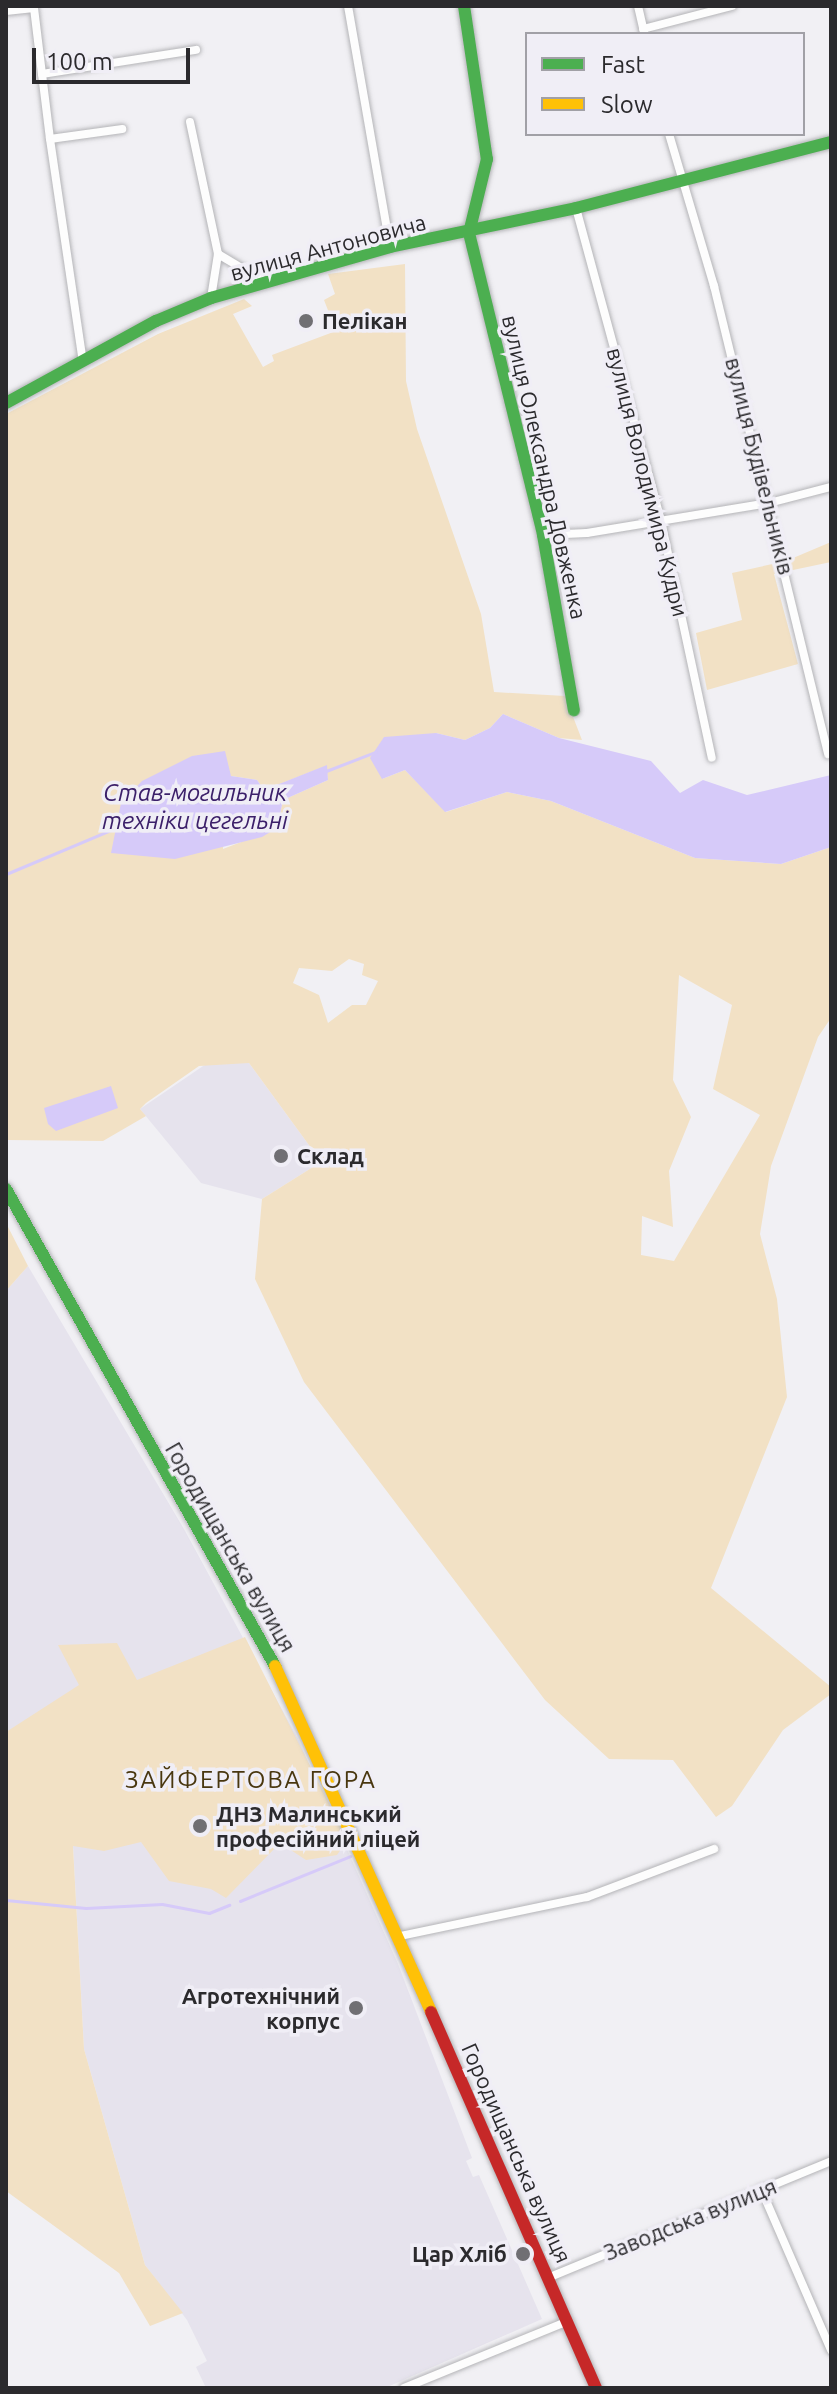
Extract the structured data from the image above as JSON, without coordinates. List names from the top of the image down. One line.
{"streets":{"street":["вулиця Антоновича","вулиця Будівельників","вулиця Олександра Довженка","вулиця Володимира Кудри","Городищанська вулиця","Заводська вулиця"]},"crossings":[["вулиця Антоновича","вулиця Будівельників"],["вулиця Антоновича","вулиця Олександра Довженка"],["вулиця Антоновича","вулиця Володимира Кудри"],["Городищанська вулиця","Заводська вулиця"]],"districts":["ЗАЙФЕРТОВА ГОРА"],"water":["Став-могильник техніки цегельні"],"places":["Пелікан","Склад","ДНЗ Малинський професійний ліцей","Агротехнічний корпус","Цар Хліб"],"legend":["Fast","Slow"],"scale_bar":"100 m"}
